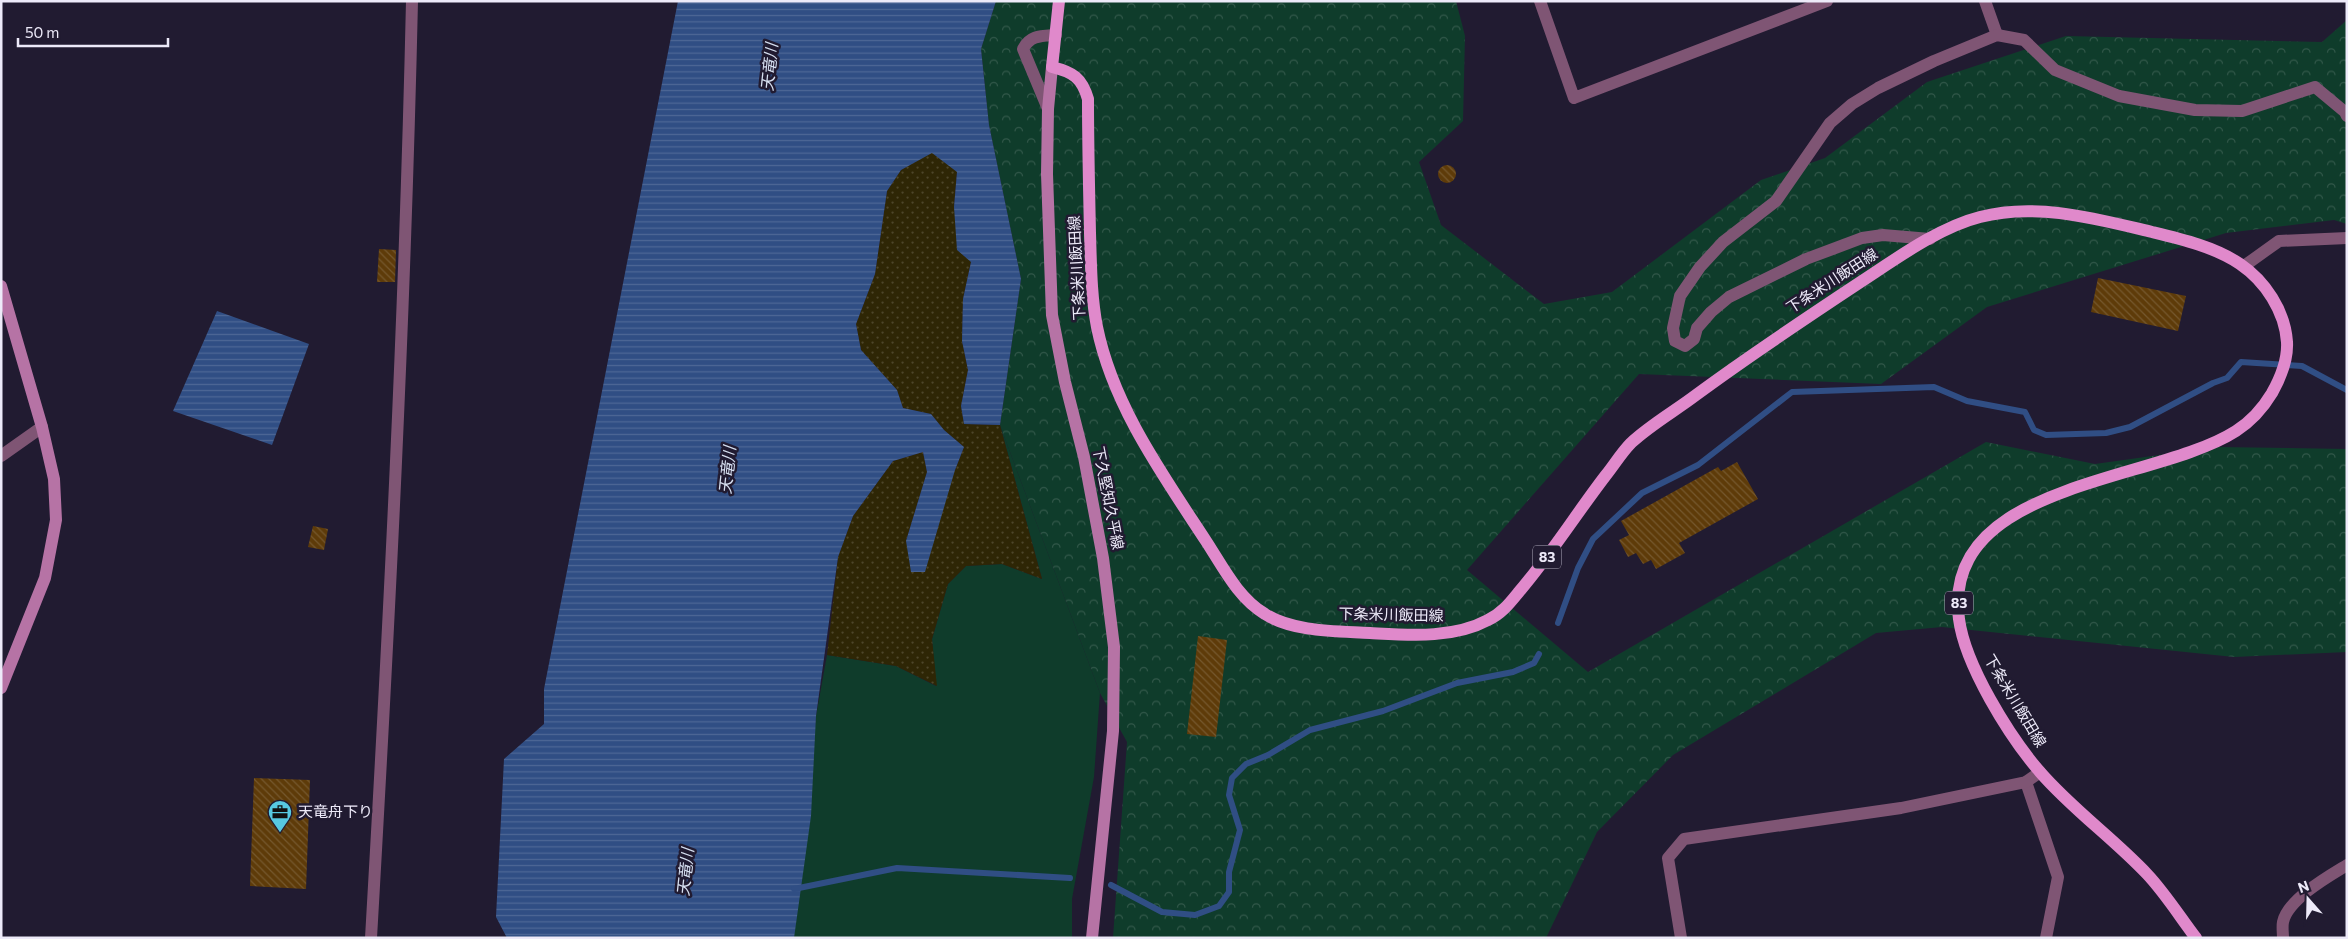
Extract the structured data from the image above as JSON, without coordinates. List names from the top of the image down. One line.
{"streets":{"main road":["下条米川飯田線","下久堅知久平線","83"]},"crossings":[["下条米川飯田線","下久堅知久平線"]],"water":["天竜川"],"places":{"office":["天竜舟下り"]},"scale_bar":"50 m","north":"top"}
